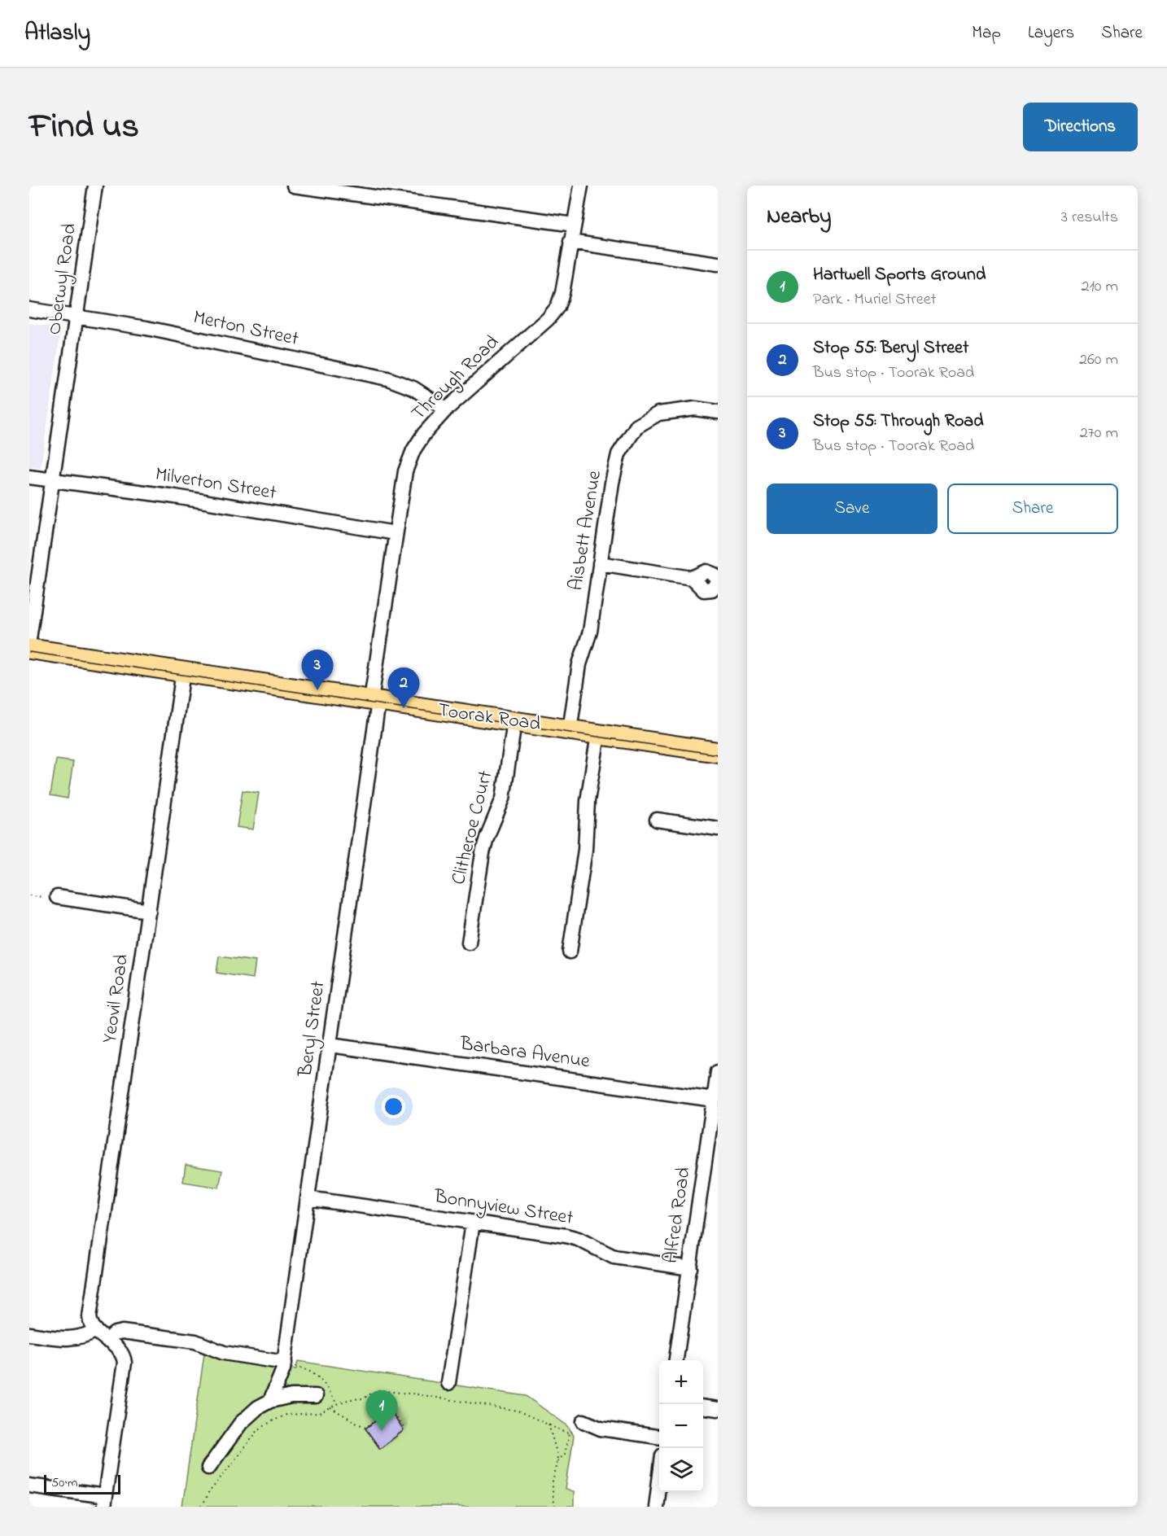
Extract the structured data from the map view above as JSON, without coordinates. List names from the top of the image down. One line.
{"streets":{"highway":["Toorak Road"],"street":["Oberwyl Road","Merton Street","Through Road","Milverton Street","Aisbett Avenue","Clitheroe Court","Yeovil Road","Beryl Street","Barbara Avenue","Bonnyview Street","Alfred Road"]},"crossings":[["Oberwyl Road","Merton Street"],["Oberwyl Road","Milverton Street"],["Merton Street","Through Road"],["Through Road","Milverton Street"],["Through Road","Toorak Road"],["Through Road","Beryl Street"],["Aisbett Avenue","Toorak Road"],["Toorak Road","Clitheroe Court"],["Toorak Road","Yeovil Road"],["Toorak Road","Beryl Street"],["Beryl Street","Barbara Avenue"],["Beryl Street","Bonnyview Street"],["Barbara Avenue","Alfred Road"],["Bonnyview Street","Alfred Road"]],"scale_bar":"50 m","page":{"header":"Atlasly","nav":["Map","Layers","Share"],"title":"Find us","buttons":["Directions",["Save","Share"]],"heading":["Nearby","3 results"],"list":[{"mark":"1","name":"Hartwell Sports Ground","note":"Park · Muriel Street","value":"210 m"},{"mark":"2","name":"Stop 55: Beryl Street","note":"Bus stop · Toorak Road","value":"260 m"},{"mark":"3","name":"Stop 55: Through Road","note":"Bus stop · Toorak Road","value":"270 m"}],"pins":["3","2","1"],"map_buttons":["+","−"],"scale":"50 m"}}
